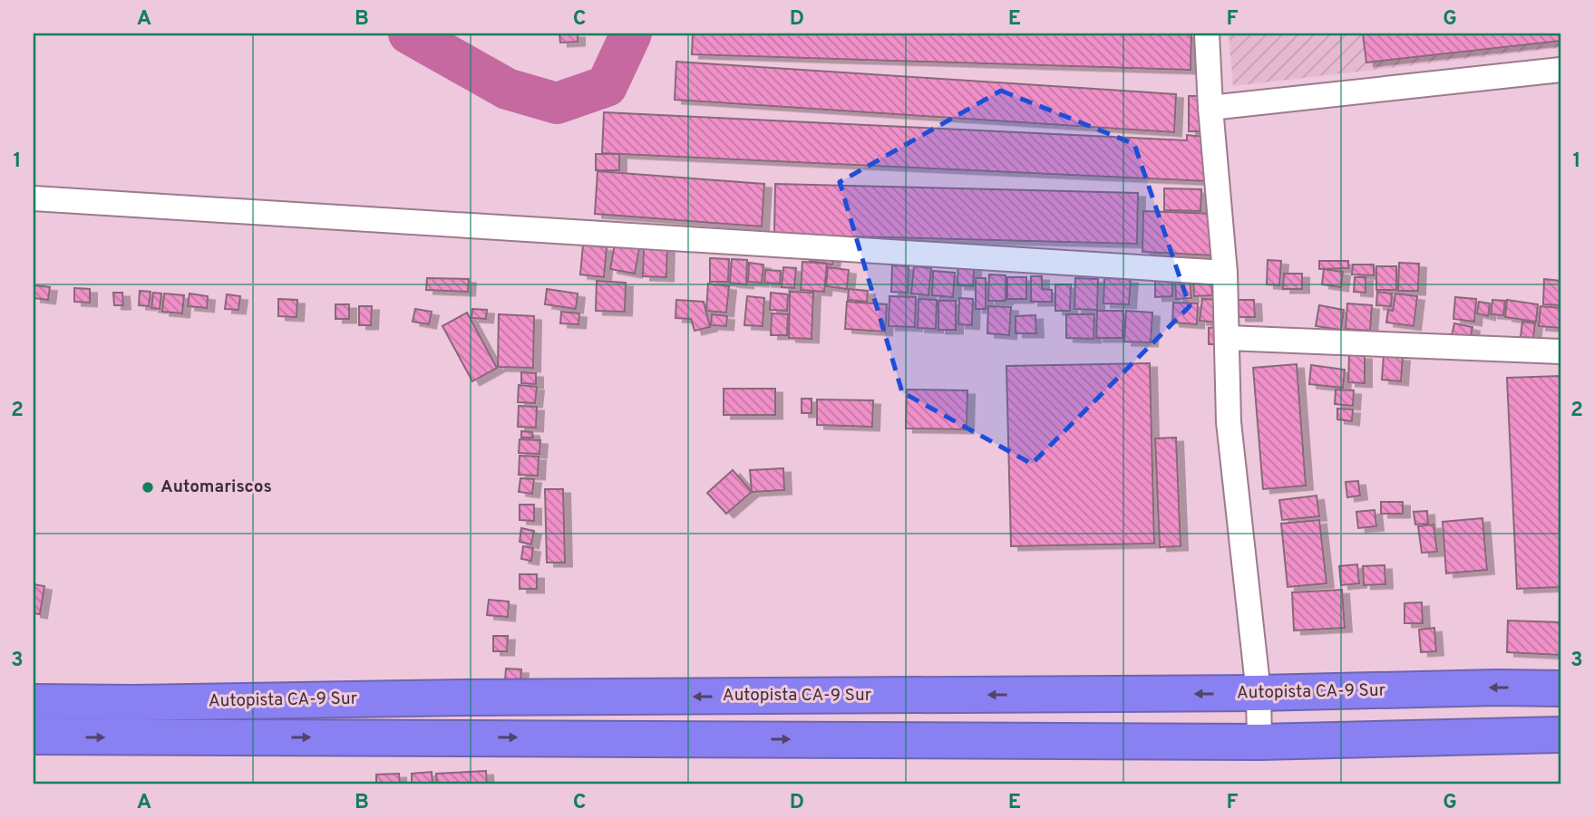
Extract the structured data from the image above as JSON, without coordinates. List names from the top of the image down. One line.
{"streets":{"highway":["Autopista CA-9 Sur"]},"places":["Automariscos"],"grid":{"columns":["A","B","C","D","E","F","G"],"rows":["1","2","3"]}}
